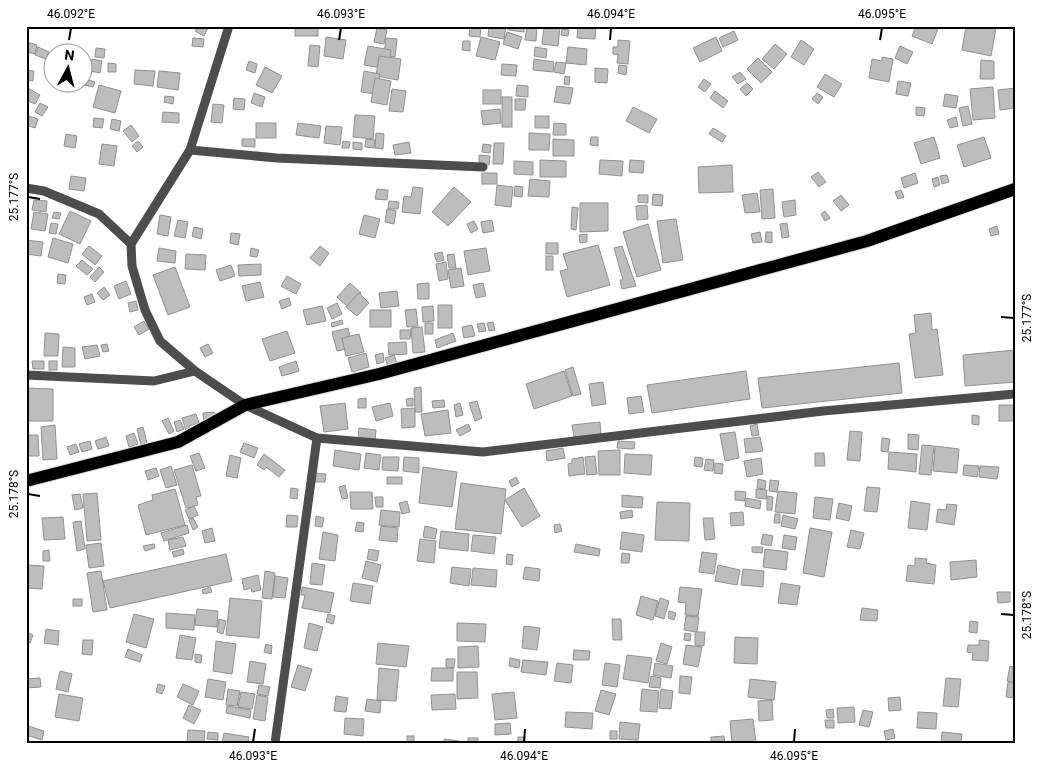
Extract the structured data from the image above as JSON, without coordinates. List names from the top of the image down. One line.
{"north":"top","coordinates":["46.092°E","46.093°E","46.094°E","46.095°E","25.177°S","25.178°S"]}
